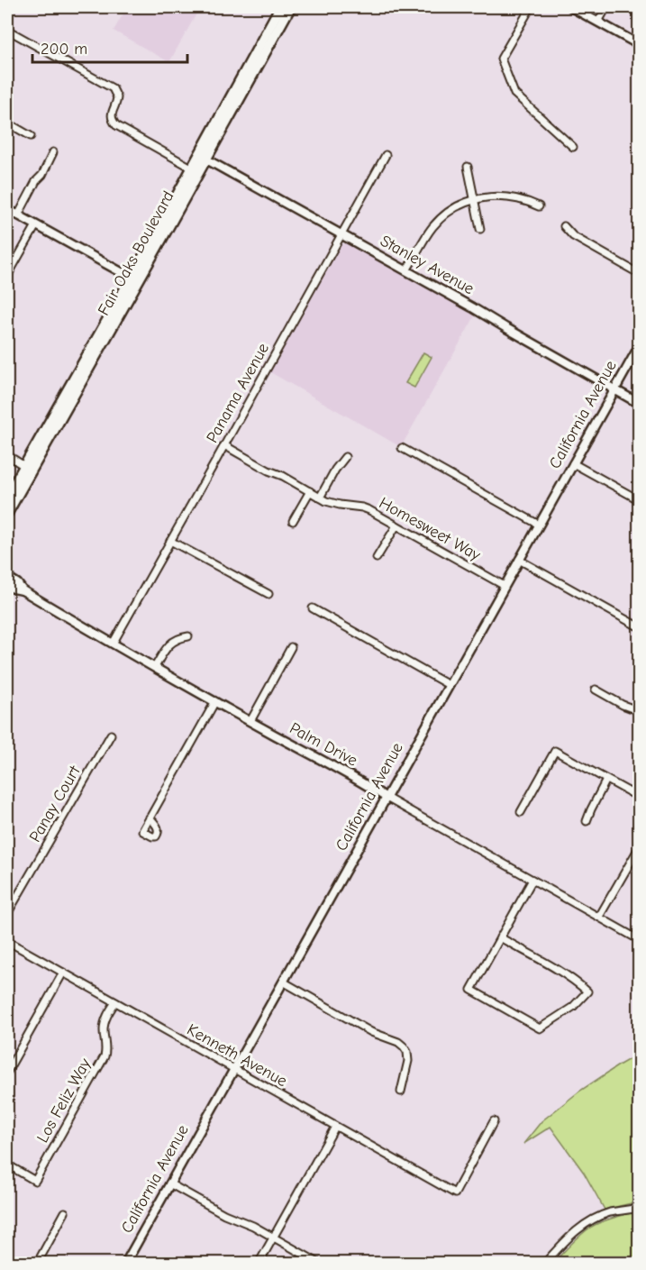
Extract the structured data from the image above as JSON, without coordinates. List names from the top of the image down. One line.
{"streets":{"main road":["Fair Oaks Boulevard"],"street":["Stanley Avenue","Panama Avenue","California Avenue","Homesweet Way","Palm Drive","Panay Court","Kenneth Avenue","Los Feliz Way"]},"crossings":[["Fair Oaks Boulevard","Stanley Avenue"],["Stanley Avenue","Panama Avenue"],["Stanley Avenue","California Avenue"],["Panama Avenue","Homesweet Way"],["Panama Avenue","Palm Drive"],["California Avenue","Homesweet Way"],["California Avenue","Palm Drive"],["California Avenue","Kenneth Avenue"],["Kenneth Avenue","Los Feliz Way"]],"scale_bar":"200 m"}
